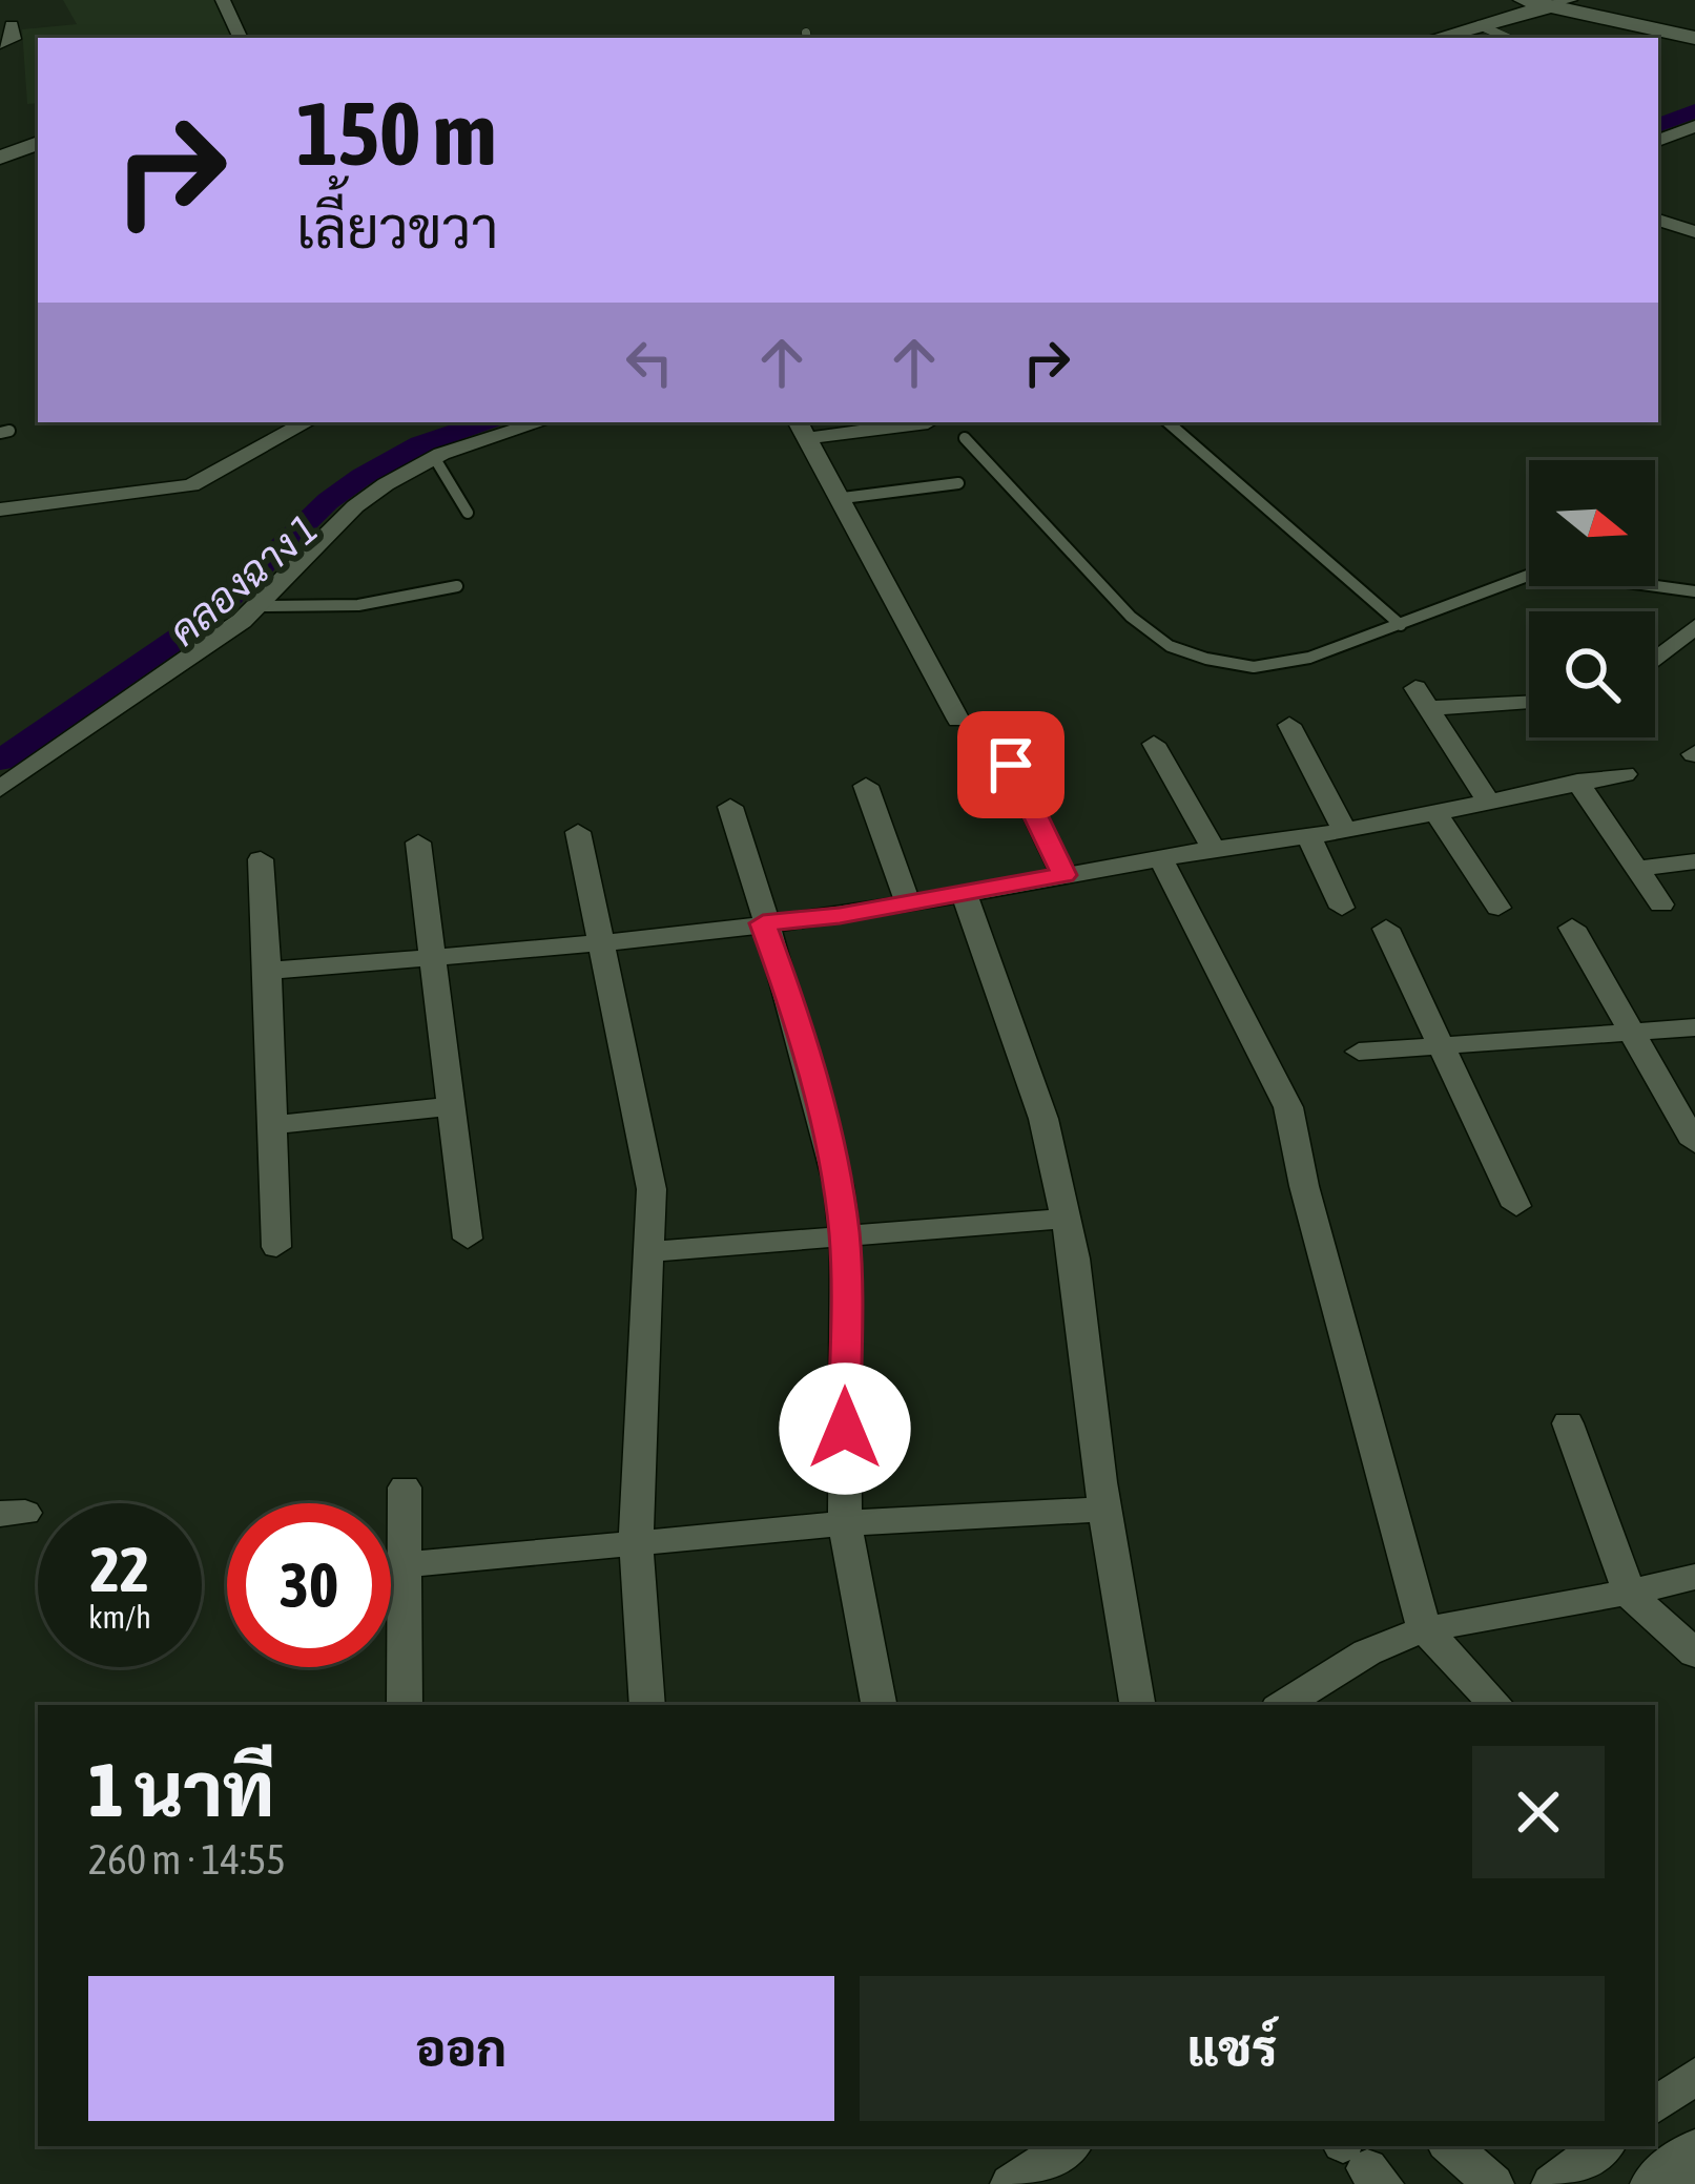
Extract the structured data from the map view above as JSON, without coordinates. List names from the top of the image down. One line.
{"water":["คลองฉาง 1"],"north":"right","page":{"turn":["150 m","เลี้ยวขวา"],"speed":"22 km/h","limit":"30","heading":["1 นาที","260 m · 14:55"],"buttons":["ออก","แชร์"]}}
